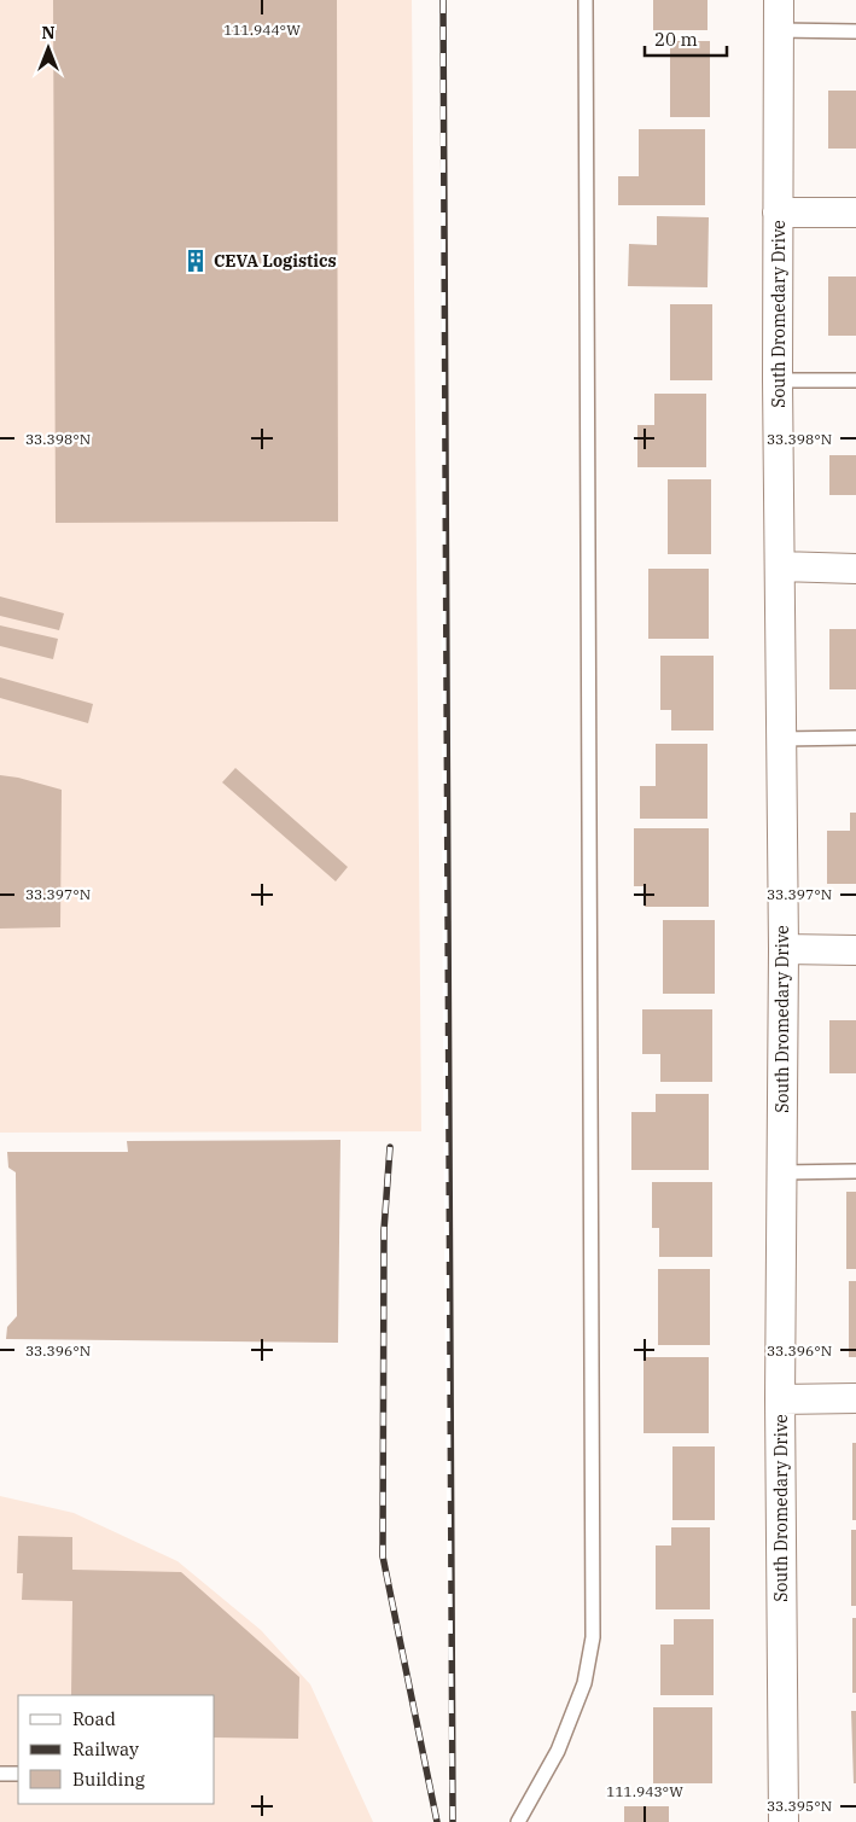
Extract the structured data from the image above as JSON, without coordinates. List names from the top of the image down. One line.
{"streets":{"street":["South Dromedary Drive"]},"places":{"building":["CEVA Logistics"]},"legend":["Road","Railway","Building"],"scale_bar":"20 m","north":"top","coordinates":["111.944°W","33.398°N","33.397°N","33.396°N","111.943°W","33.395°N"]}
